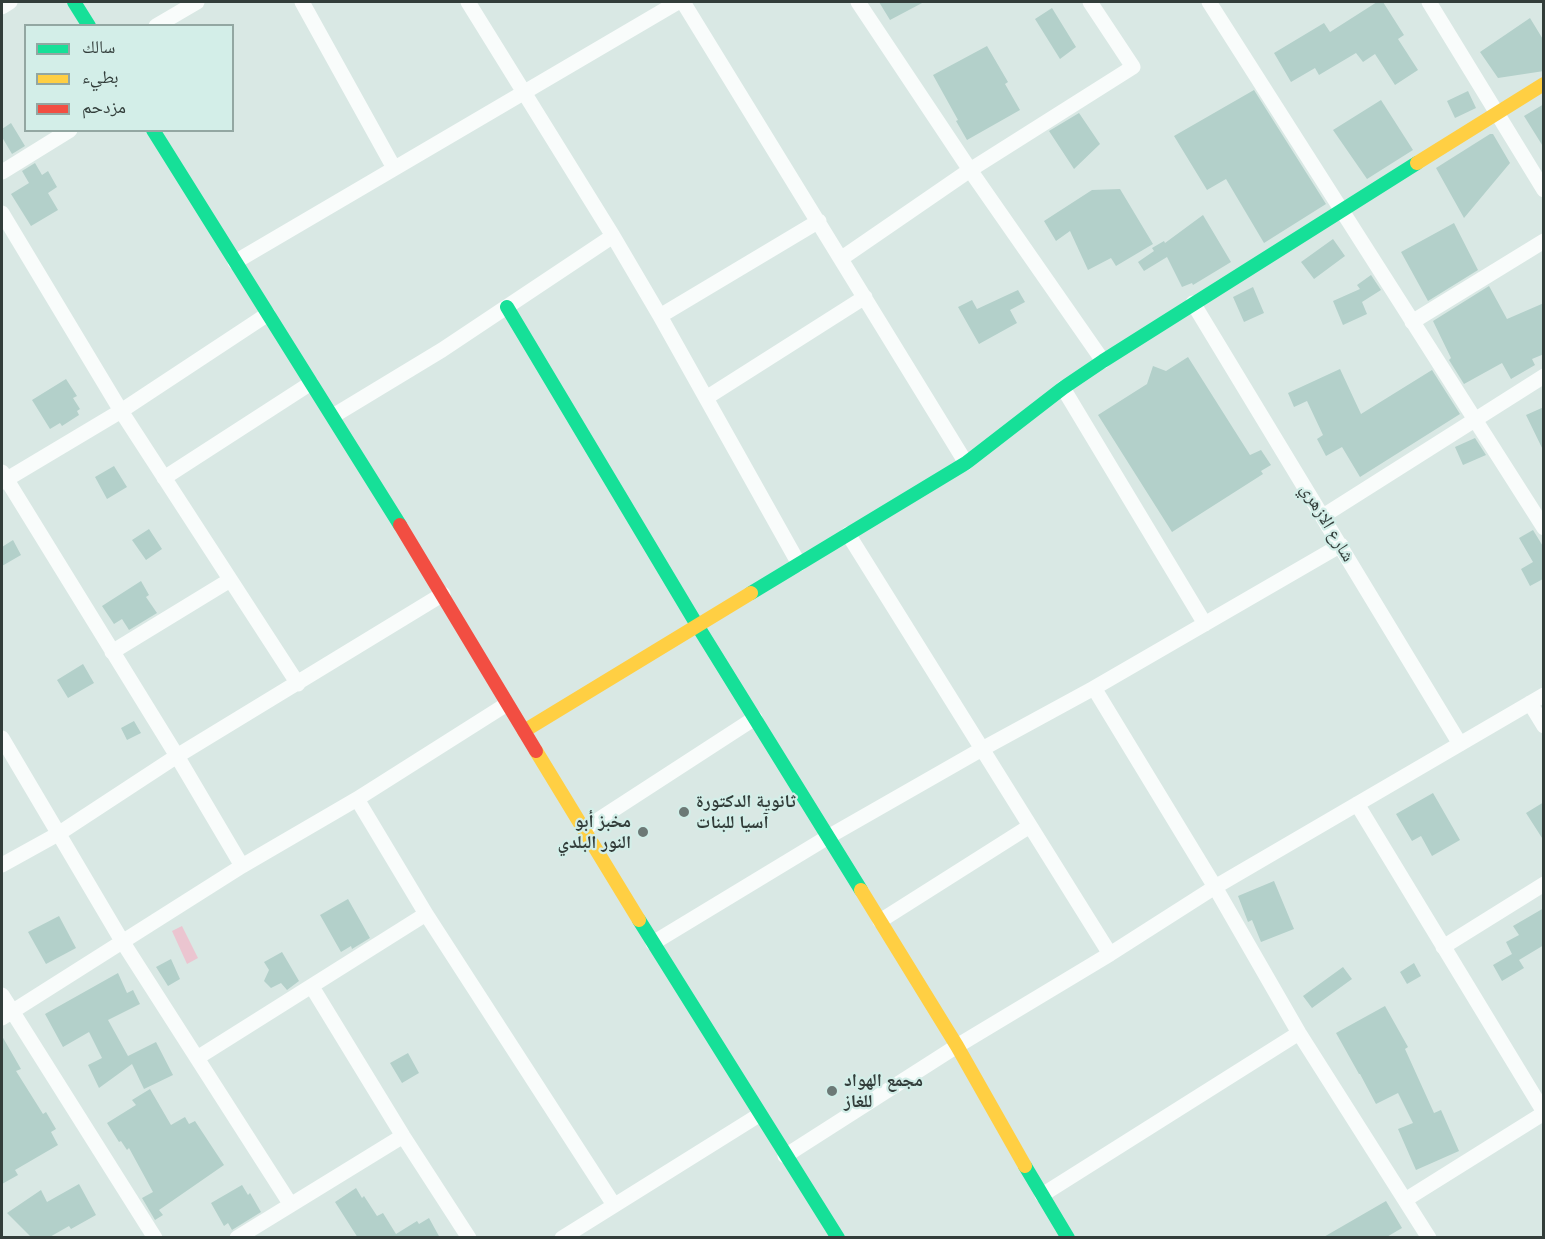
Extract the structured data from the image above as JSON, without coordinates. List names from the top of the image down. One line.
{"streets":{"street":["شارع الازهري"]},"places":["ثانوية الدكتورة آسيا للبنات","مخبز أبو النور البلدي","مجمع الهواد للغاز"],"legend":["سالك","بطيء","مزدحم"]}
